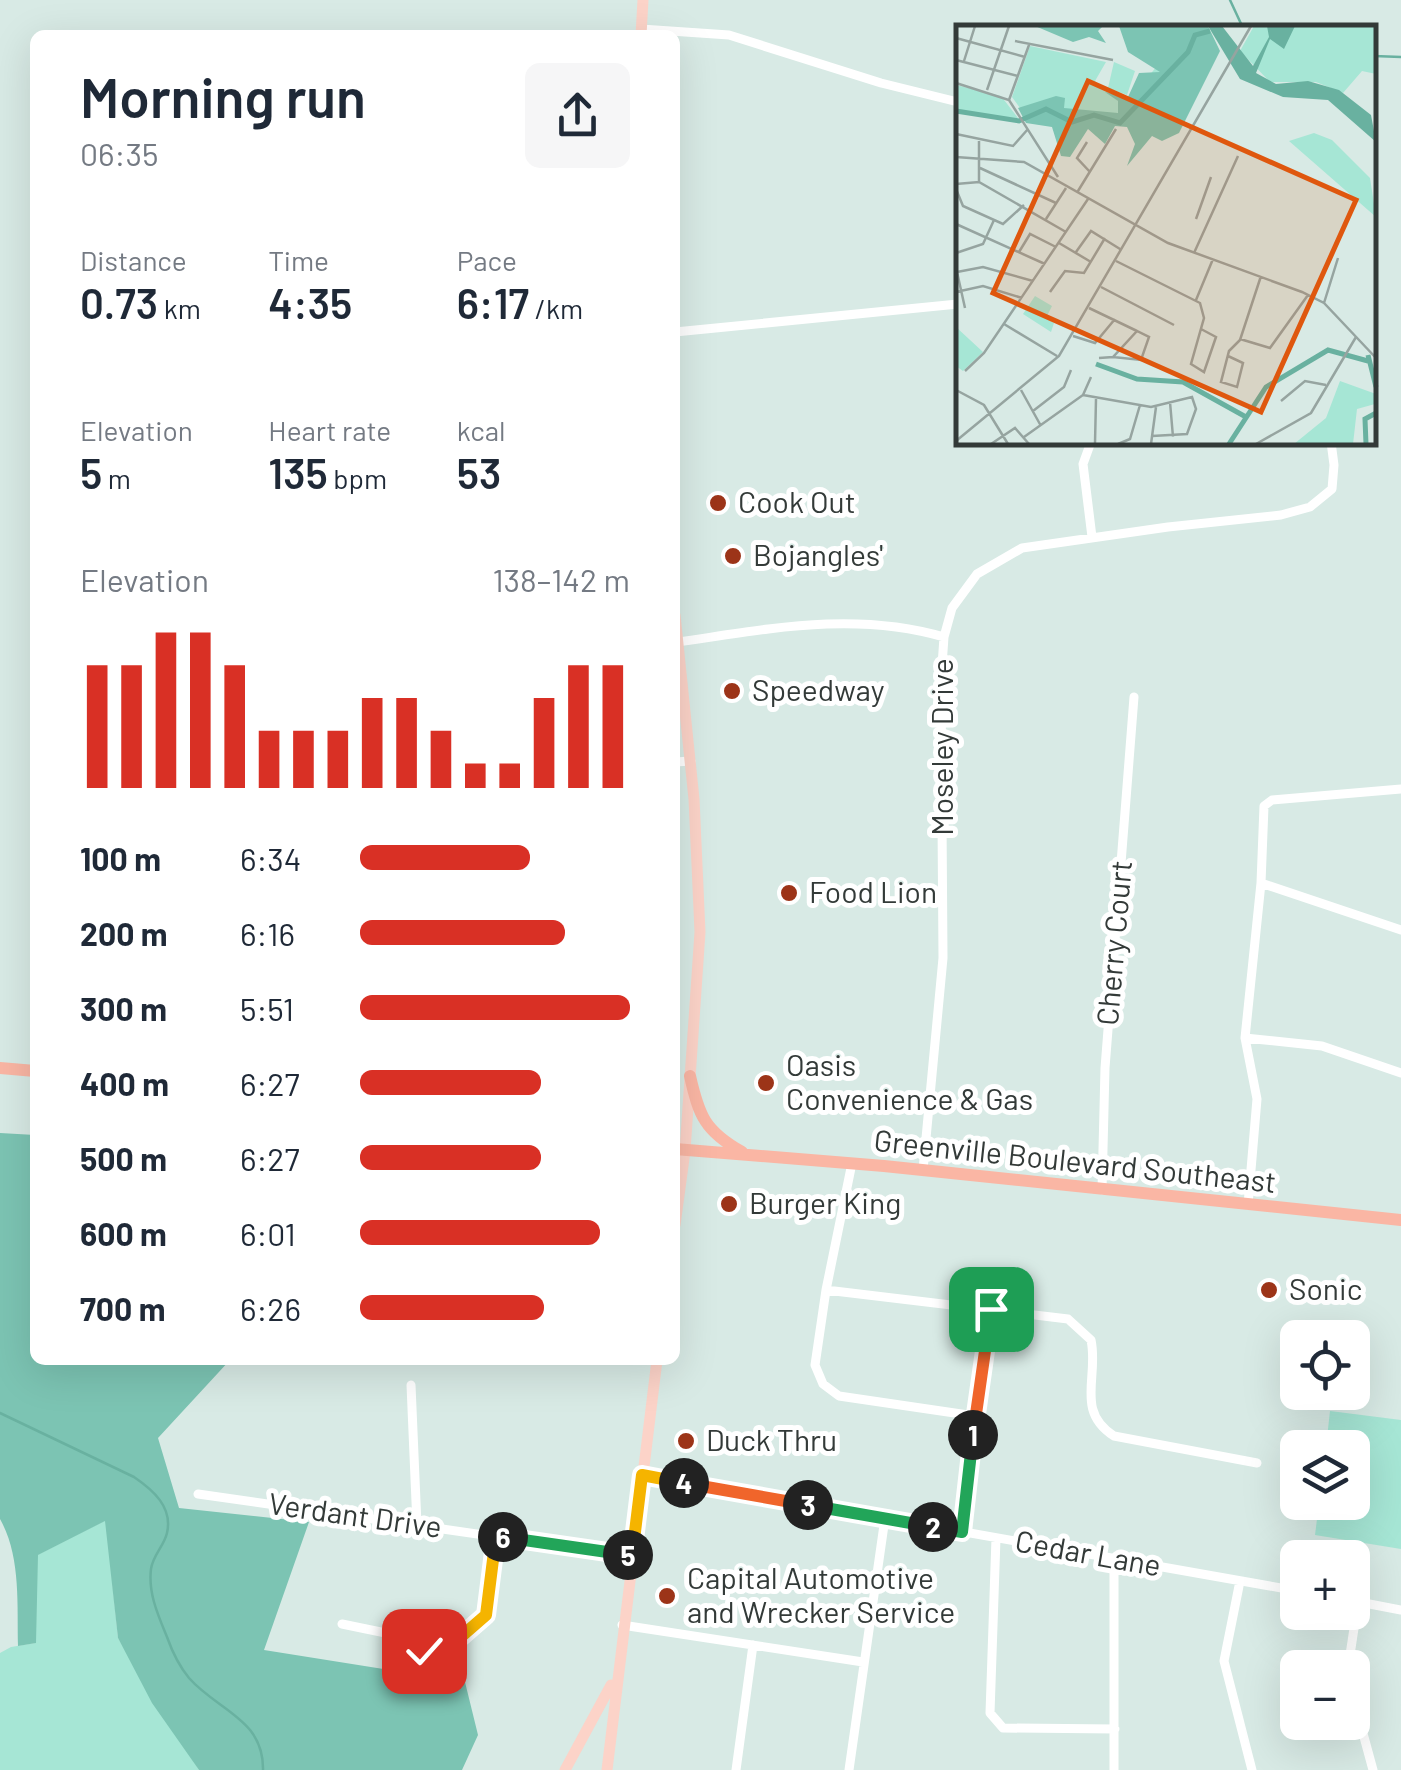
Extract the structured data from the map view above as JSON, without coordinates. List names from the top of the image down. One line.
{"streets":{"highway":["Greenville Boulevard Southeast"],"street":["Moseley Drive","Cherry Court","Verdant Drive","Cedar Lane"]},"crossings":[["Moseley Drive","Greenville Boulevard Southeast"],["Cherry Court","Greenville Boulevard Southeast"]],"places":["Cook Out","Bojangles'","Speedway","Food Lion","Oasis Convenience & Gas","Burger King","Sonic","Duck Thru","Capital Automotive and Wrecker Service"],"page":{"heading":["Morning run","06:35"],"stats":[["Distance","0.73 km"],["Time","4:35"],["Pace","6:17 /km"],["Elevation","5 m"],["Heart rate","135 bpm"],["kcal","53"]],"chart":["Elevation","138–142 m"],"list":[{"name":"100 m","note":"6:34"},{"name":"200 m","note":"6:16"},{"name":"300 m","note":"5:51"},{"name":"400 m","note":"6:27"},{"name":"500 m","note":"6:27"},{"name":"600 m","note":"6:01"},{"name":"700 m","note":"6:26"}],"map_buttons":["+","−"],"pins":["1","4","3","2","6","5"]}}
